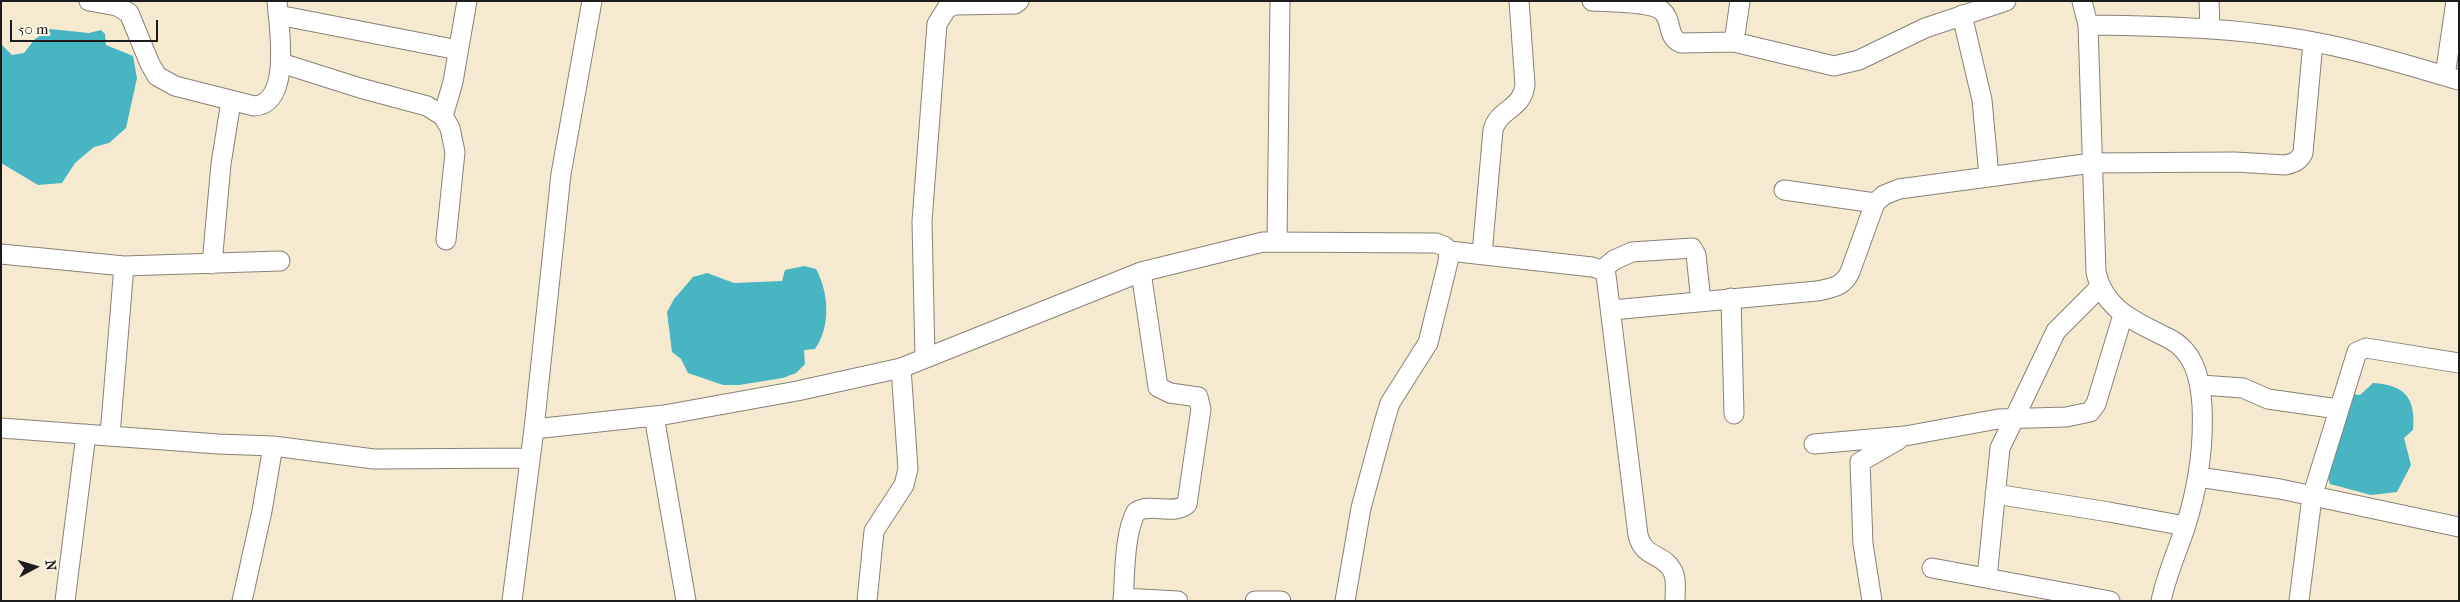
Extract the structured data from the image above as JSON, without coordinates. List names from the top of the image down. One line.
{"scale_bar":"50 m","north":"right"}
